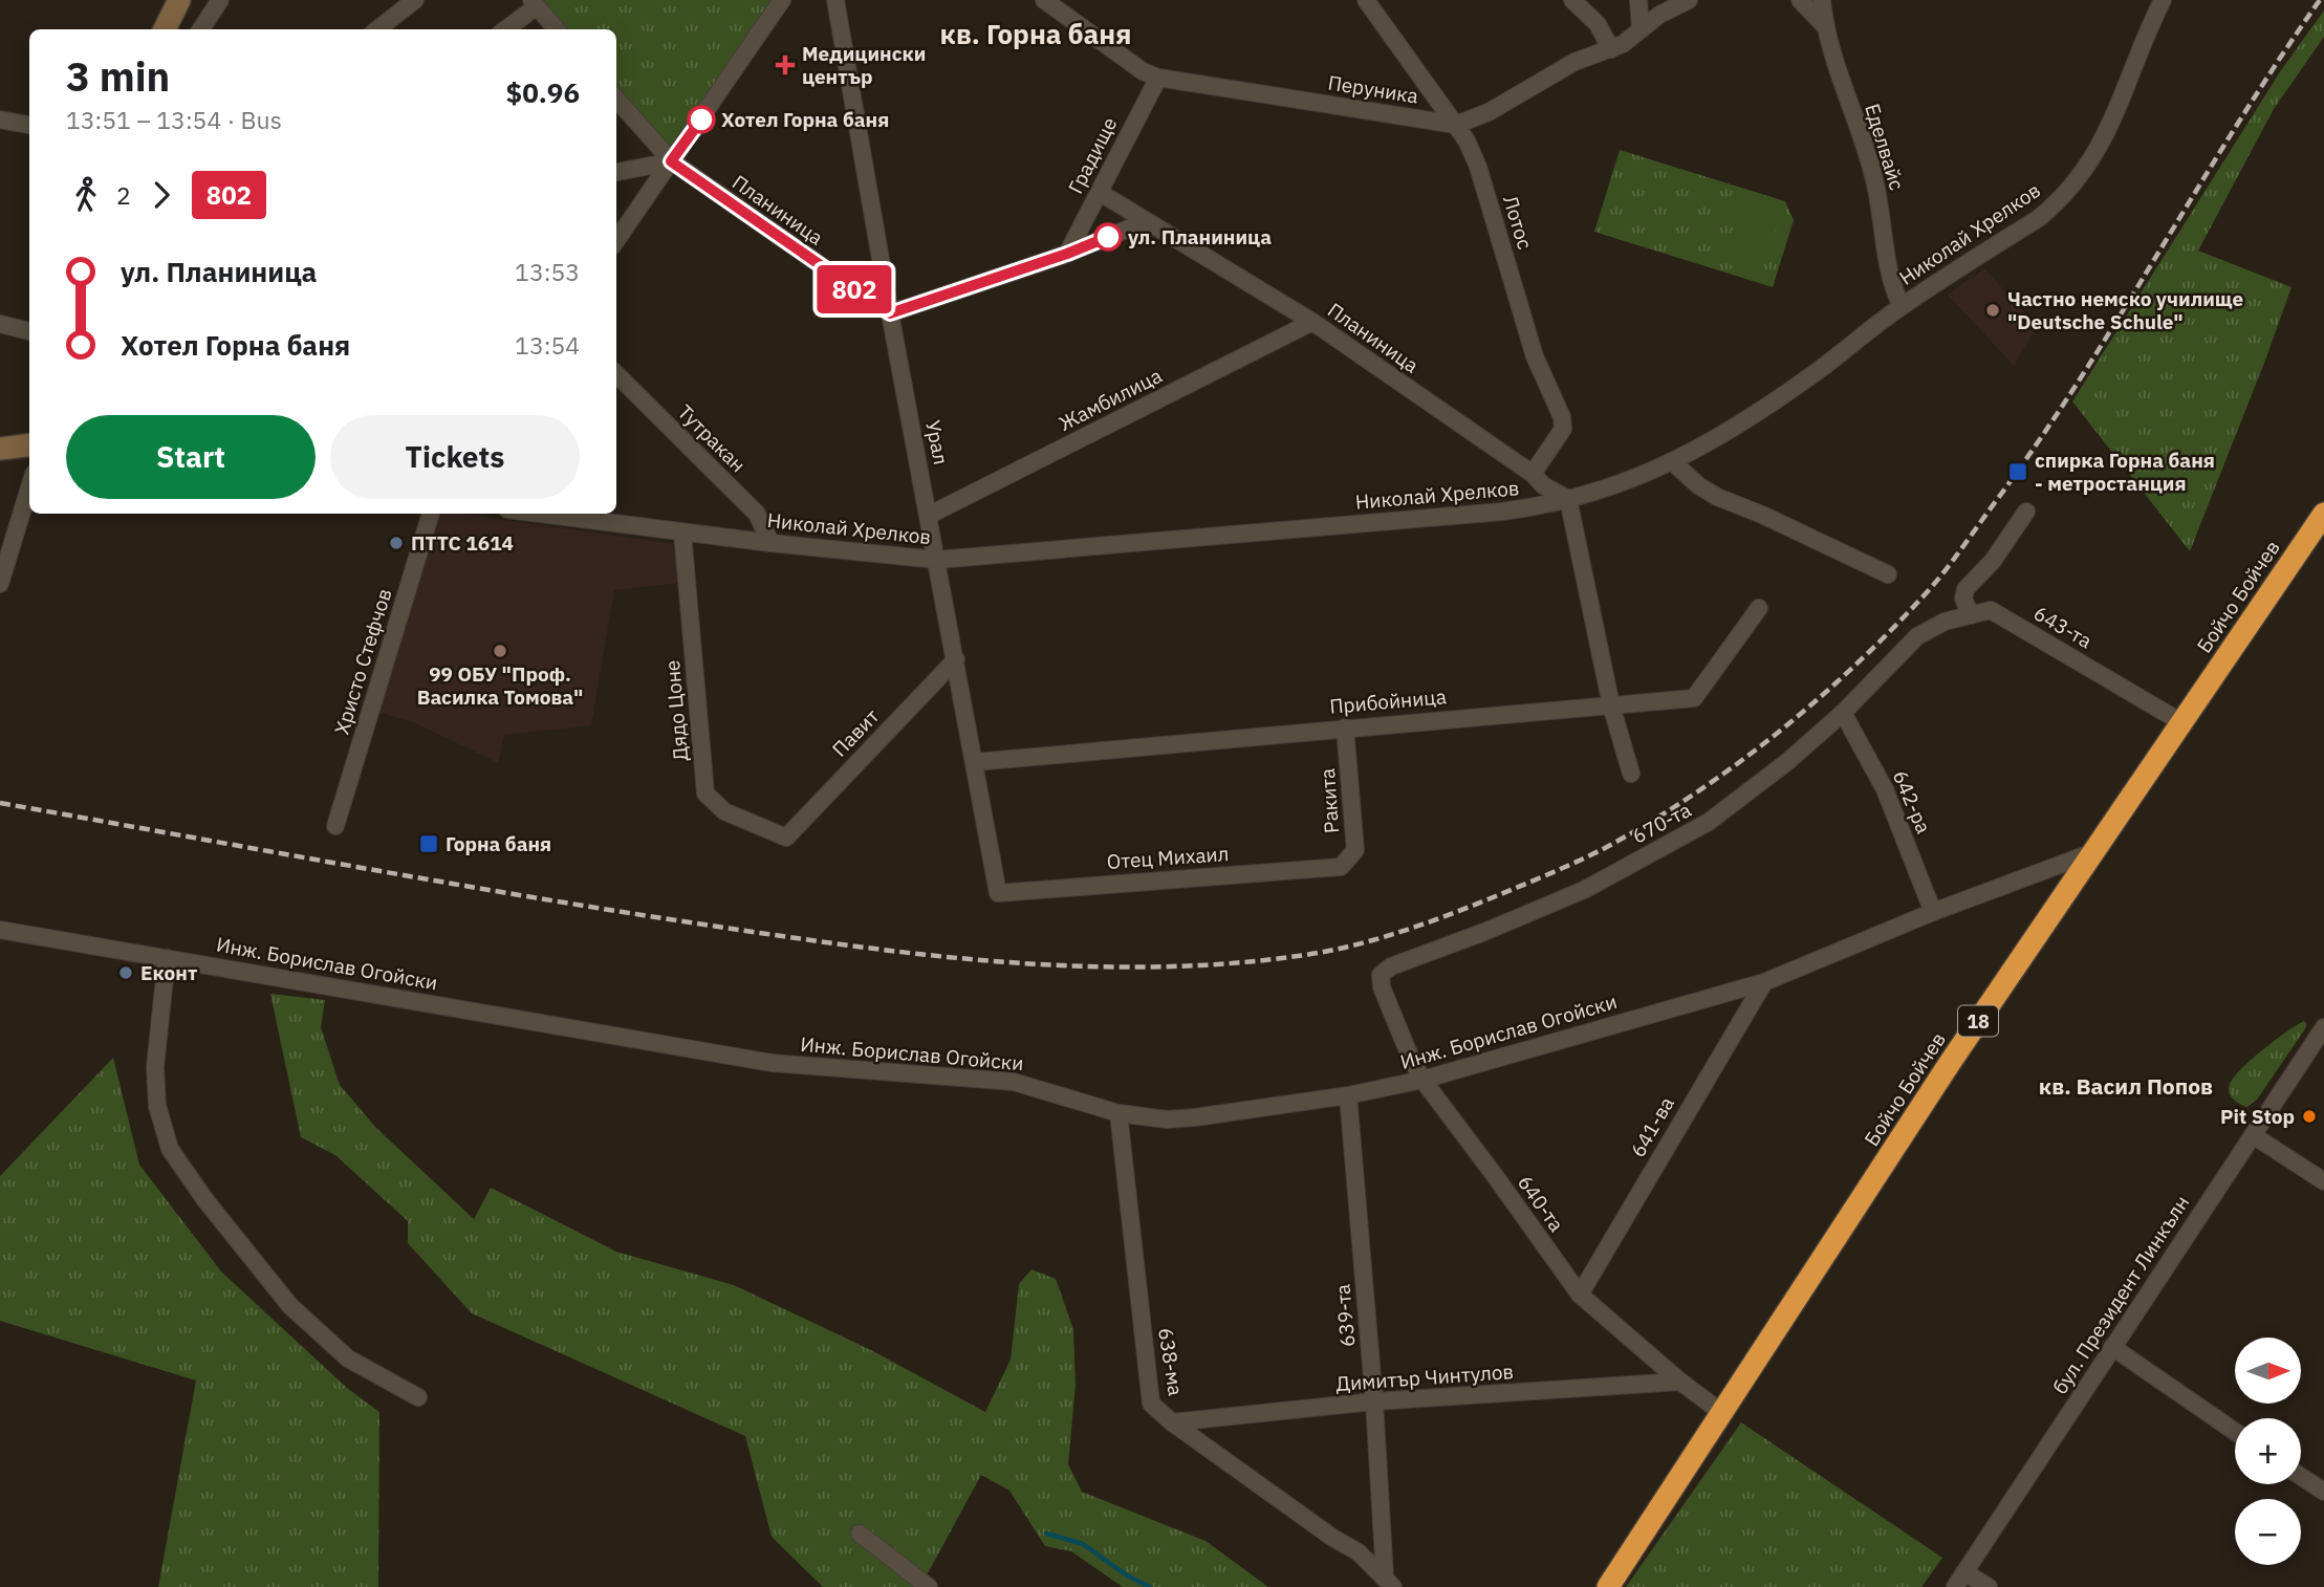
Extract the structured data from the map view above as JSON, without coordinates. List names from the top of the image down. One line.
{"streets":{"highway":["Бойчо Бойчев","18"],"street":["Перуника","Еделвайс","Градище","Планиница","Лотос","Николай Хрелков","Жамбилица","Тутракан","Урал","643-та","Христо Стефчов","Прибойница","Дядо Цоне","Павит","Ракита","642-ра","670-та","Отец Михаил","Инж. Борислав Огойски","641-ва","640-та","бул. Президент Линкълн","639-та","638-ма","Димитър Чинтулов"]},"crossings":[["Перуника","Градище"],["Перуника","Лотос"],["Еделвайс","Николай Хрелков"],["Градище","Планиница"],["Планиница","Лотос"],["Планиница","Николай Хрелков"],["Планиница","Жамбилица"],["Планиница","Урал"],["Николай Хрелков","Тутракан"],["Николай Хрелков","Урал"],["Николай Хрелков","Дядо Цоне"],["Жамбилица","Урал"],["Урал","Прибойница"],["Урал","Павит"],["Урал","Отец Михаил"],["Бойчо Бойчев","643-та"],["Бойчо Бойчев","Инж. Борислав Огойски"],["Бойчо Бойчев","640-та"],["643-та","670-та"],["Прибойница","Ракита"],["Дядо Цоне","Павит"],["Ракита","Отец Михаил"],["642-ра","670-та"],["642-ра","Инж. Борислав Огойски"],["670-та","640-та"],["Инж. Борислав Огойски","641-ва"],["Инж. Борислав Огойски","640-та"],["Инж. Борислав Огойски","639-та"],["Инж. Борислав Огойски","638-ма"],["641-ва","640-та"],["640-та","Димитър Чинтулов"],["639-та","638-ма"],["639-та","Димитър Чинтулов"],["638-ма","Димитър Чинтулов"]],"districts":["кв. Горна баня","кв. Васил Попов"],"places":{"health":["Медицински център"],"other":["Хотел Горна баня","ул. Планиница","Частно немско училище \"Deutsche Schule\"","ПТТС 1614","99 ОБУ \"Проф. Василка Томова\"","Еконт","Pit Stop"],"transit":["спирка Горна баня - метростанция","Горна баня"]},"lines":["bus line 802"],"north":"right","page":{"on_map":"802","heading":["3 min","13:51 – 13:54 · Bus","$0.96"],"legs":["2","802"],"list":[{"name":"ул. Планиница","value":"13:53"},{"name":"Хотел Горна баня","value":"13:54"}],"buttons":["Start","Tickets"],"map_buttons":["+","−"]}}
